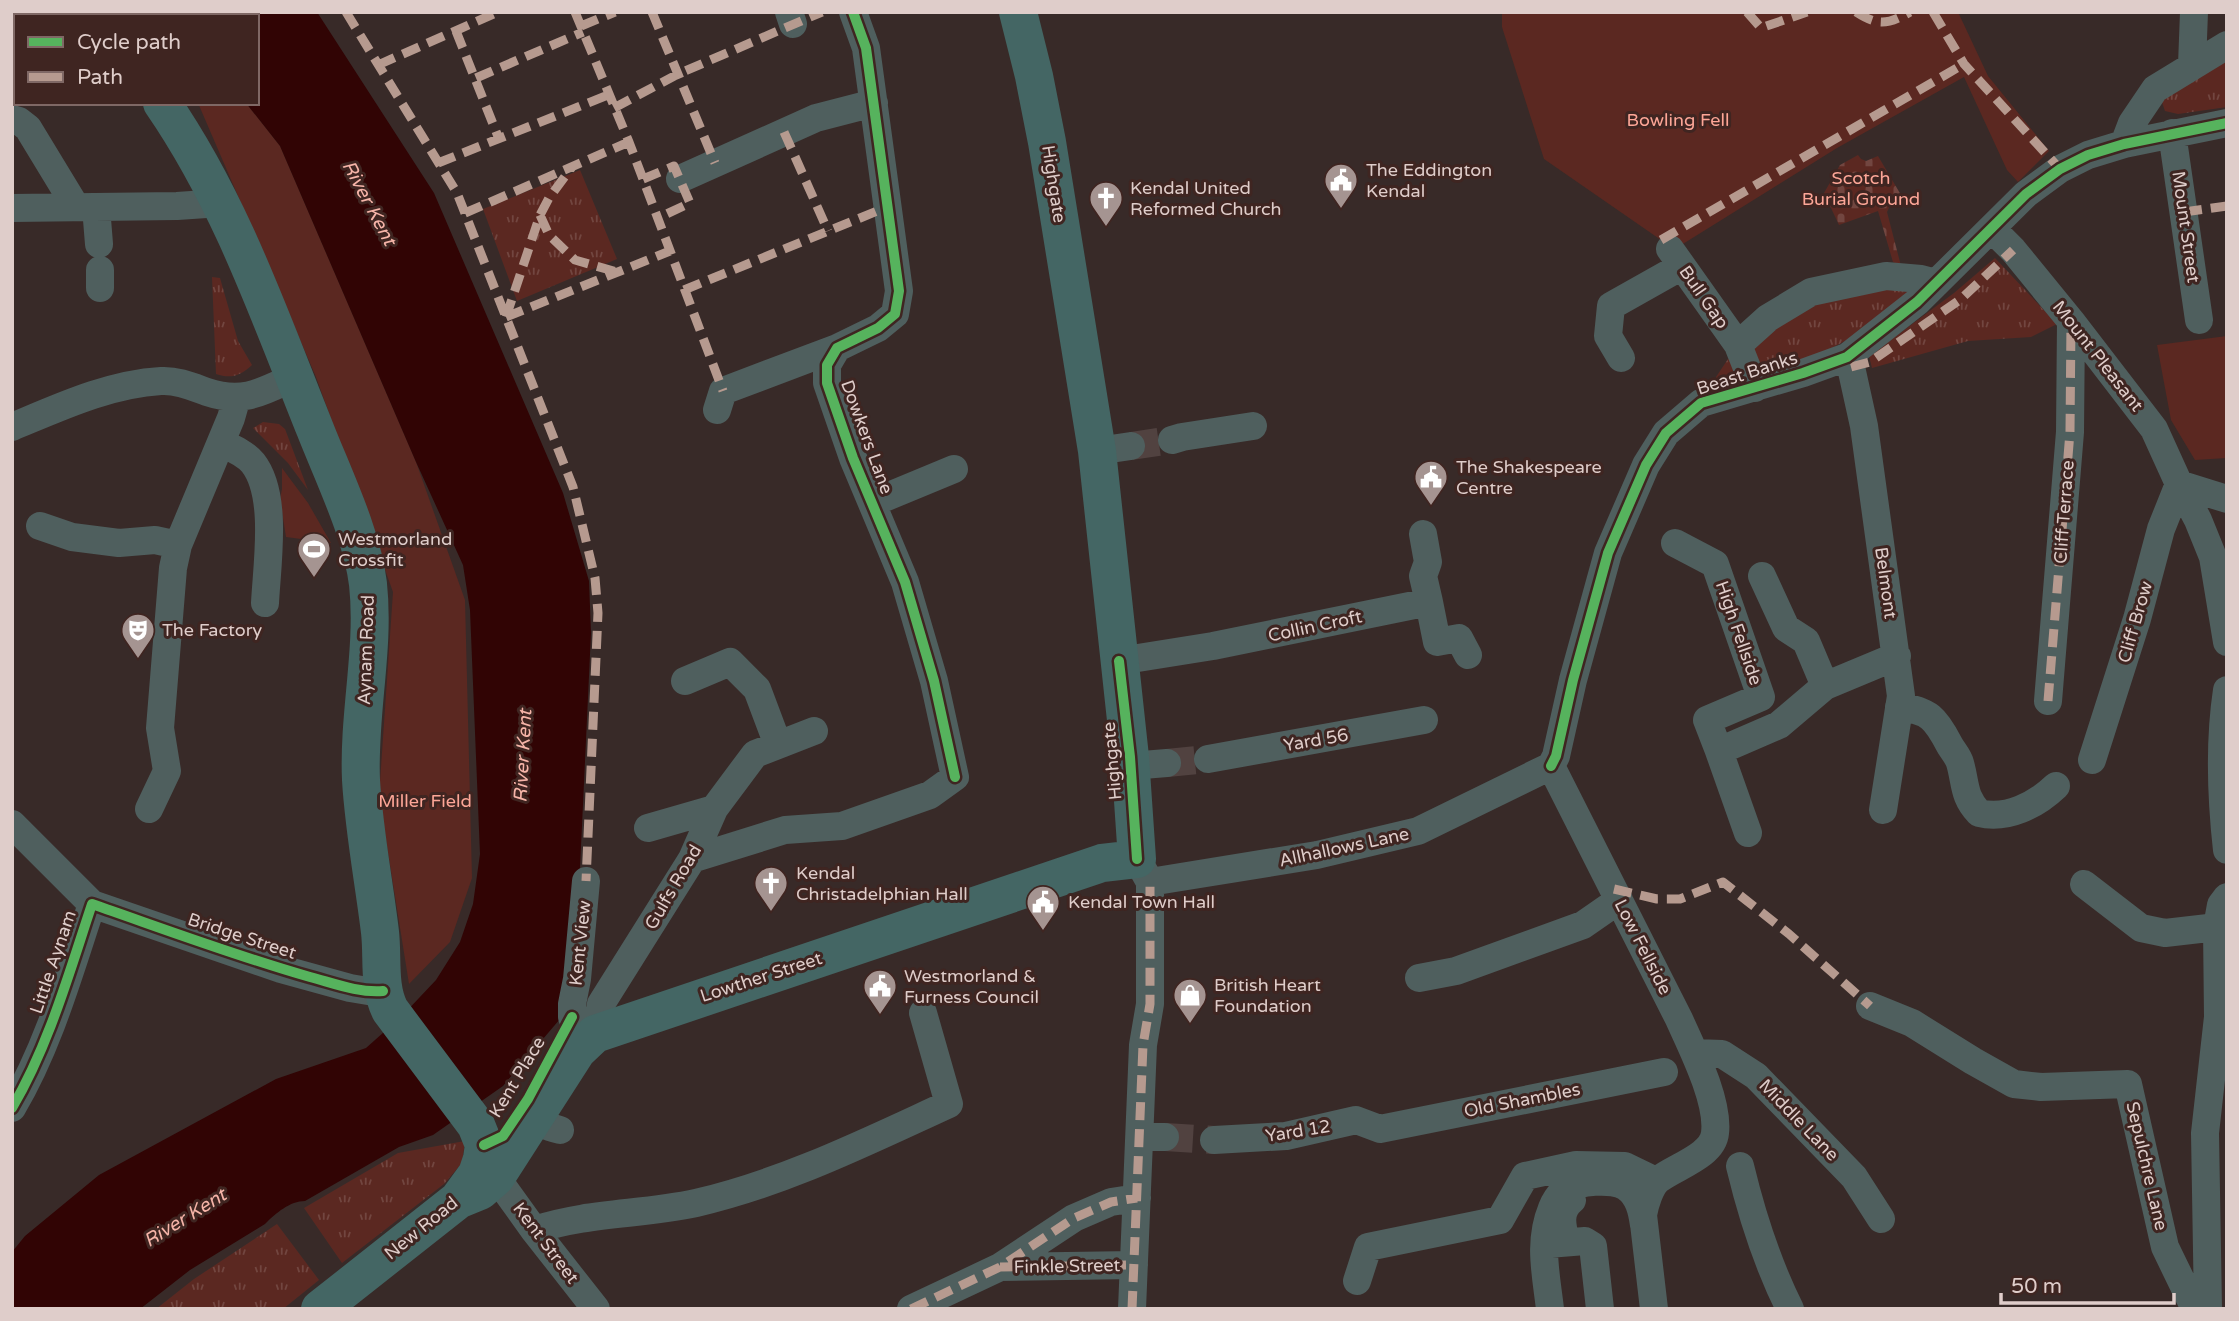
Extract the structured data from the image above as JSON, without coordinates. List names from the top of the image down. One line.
{"streets":{"highway":["Highgate","Aynam Road","Lowther Street","New Road"],"street":["Mount Street","Bull Gap","Mount Pleasant","Beast Banks","Dowkers Lane","Cliff Terrace","Belmont","Cliff Brow","Collin Croft","High Fellside","Yard 56","Allhallows Lane","Gulfs Road","Bridge Street","Kent View","Low Fellside","Little Aynam","Old Shambles","Middle Lane","Yard 12","Sepulchre Lane","Kent Street","Finkle Street"],"cycle path":["Kent Place"]},"crossings":[["Highgate","Collin Croft"],["Highgate","Allhallows Lane"],["Highgate","Lowther Street"],["Highgate","Finkle Street"],["Mount Street","Beast Banks"],["Bull Gap","Beast Banks"],["Mount Pleasant","Cliff Terrace"],["Mount Pleasant","Cliff Brow"],["Beast Banks","Belmont"],["Beast Banks","Allhallows Lane"],["Beast Banks","Low Fellside"],["Dowkers Lane","Gulfs Road"],["Aynam Road","Bridge Street"],["Aynam Road","New Road"],["Allhallows Lane","Low Fellside"],["Allhallows Lane","Lowther Street"],["Gulfs Road","Kent View"],["Gulfs Road","Lowther Street"],["Bridge Street","Little Aynam"],["Bridge Street","New Road"],["Kent View","Lowther Street"],["Low Fellside","Middle Lane"],["Old Shambles","Yard 12"]],"water":["River Kent"],"parks":["Bowling Fell","Scotch Burial Ground","Miller Field"],"places":{"public building":["The Eddington Kendal","The Shakespeare Centre","Kendal Town Hall","Westmorland & Furness Council"],"church":["Kendal United Reformed Church","Kendal Christadelphian Hall"],"sports":["Westmorland Crossfit"],"theatre":["The Factory"],"shop":["British Heart Foundation"]},"legend":["Cycle path","Path"],"scale_bar":"50 m"}
